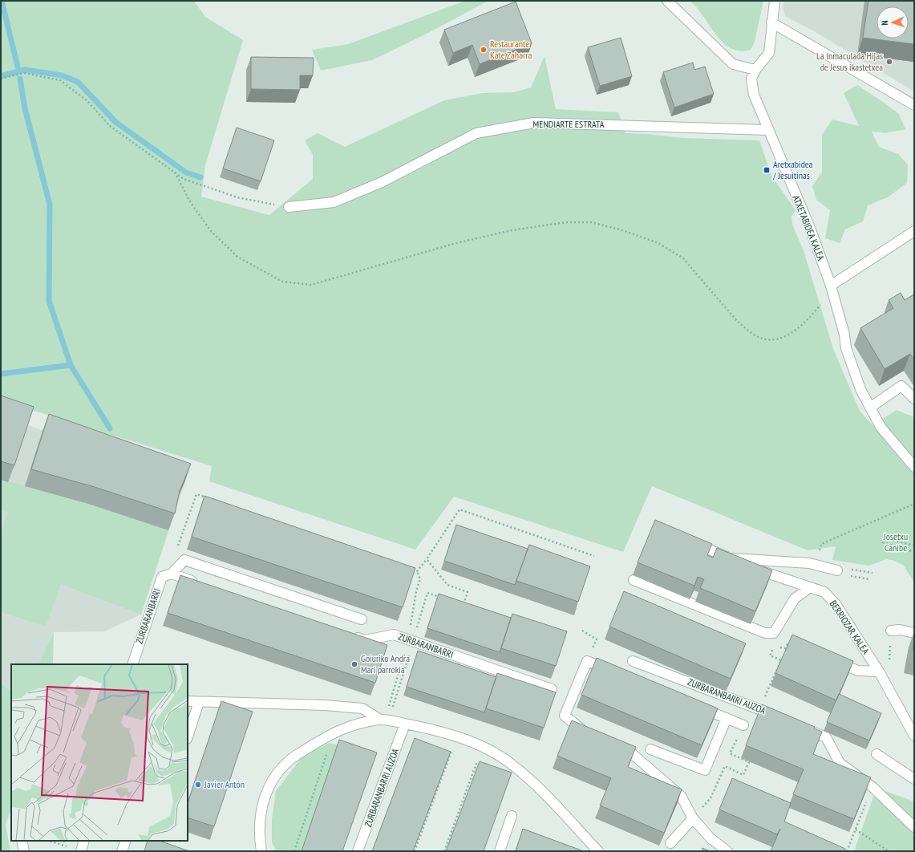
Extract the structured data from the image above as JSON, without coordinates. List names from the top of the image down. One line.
{"streets":{"street":["MENDIARTE ESTRATA","ATXETABIDEA KALEA","ZURBARANBARRI","BERRIOZAR KALEA","ZURBARANBARRI AUZOA"]},"crossings":[["MENDIARTE ESTRATA","ATXETABIDEA KALEA"]],"parks":["Josetxu Canibe"],"places":{"other":["Restaurante Kate Zaharra","La Inmaculada Hijas de Jesus ikastetxea","Goiuriko Andra Mari parrokia","Javier Antón"],"transit":["Aretxabidea / Jesuitinas"]},"north":"left"}
